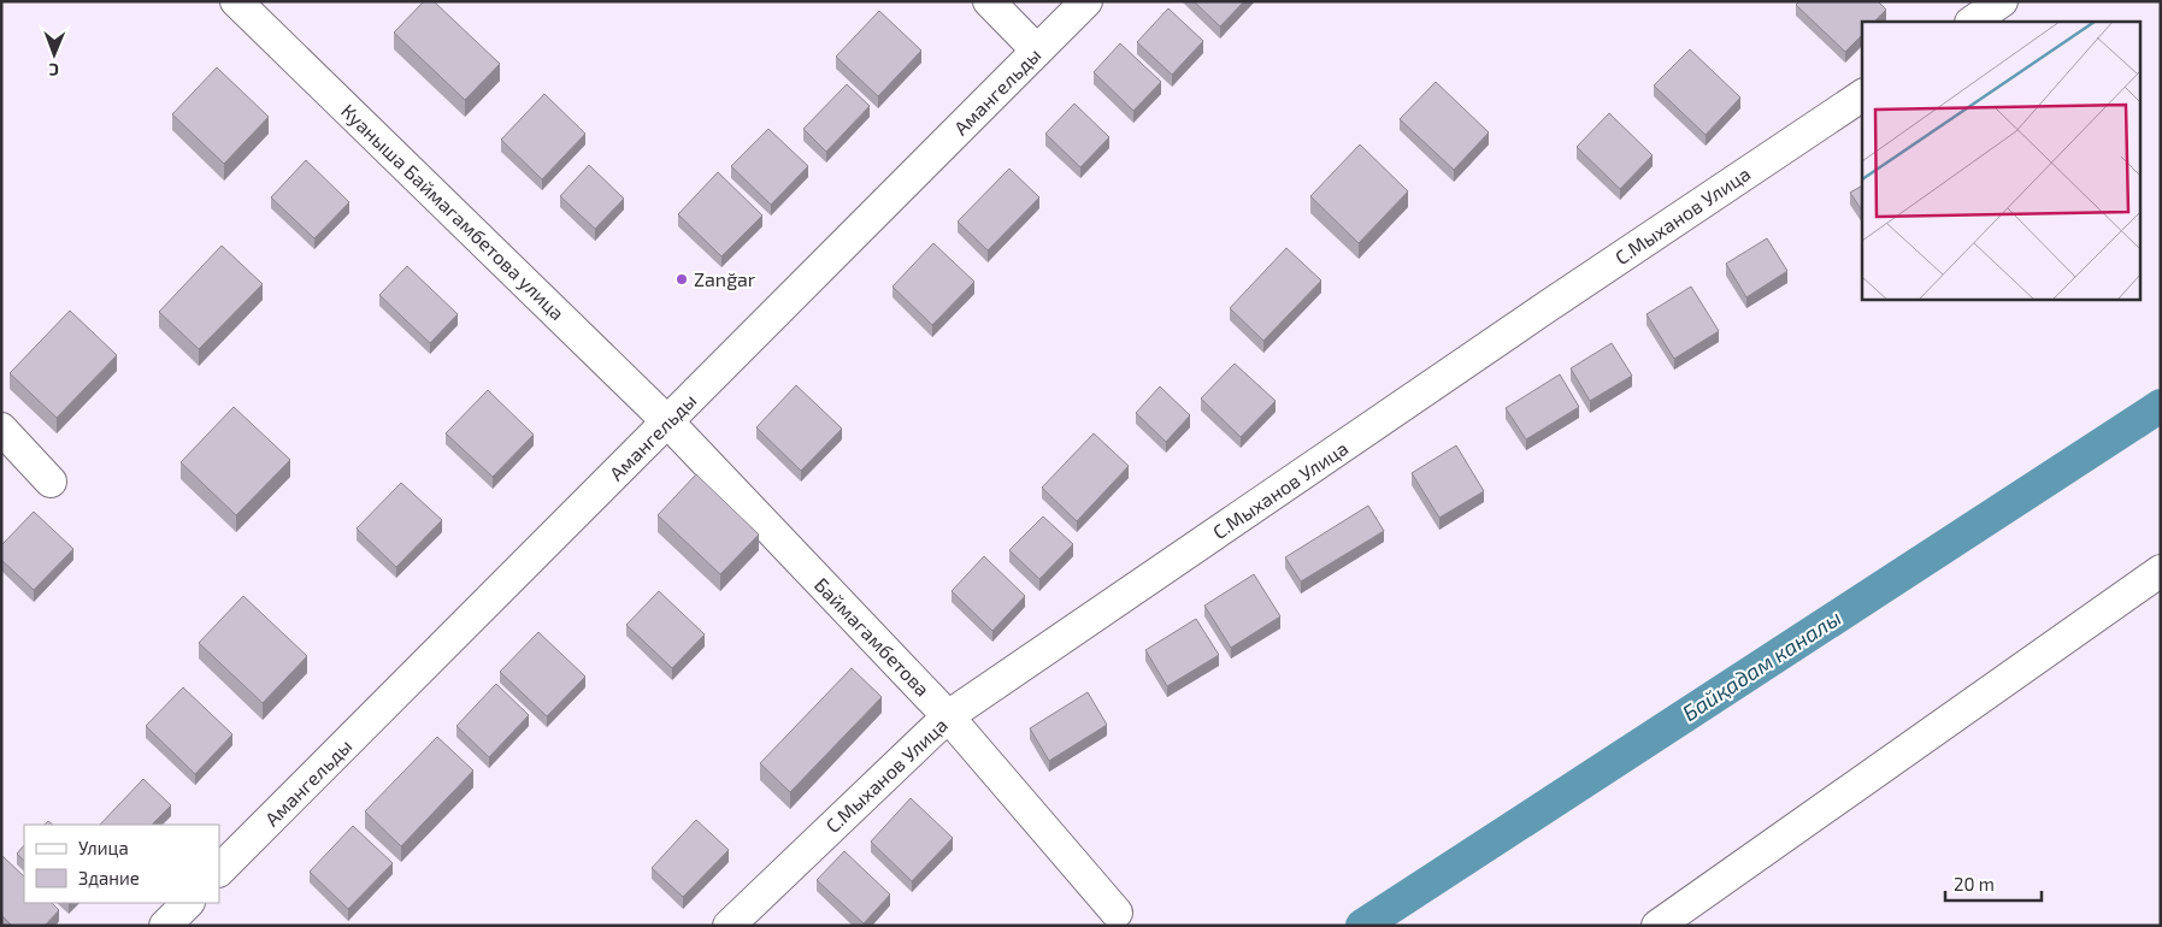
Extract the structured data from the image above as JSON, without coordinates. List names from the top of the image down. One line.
{"streets":{"street":["Амангельды","Куаныша Баймагамбетова улица","С.Мыханов Улица","Баймагамбетова"]},"crossings":[["Амангельды","Куаныша Баймагамбетова улица"],["Амангельды","Баймагамбетова"],["Куаныша Баймагамбетова улица","Баймагамбетова"],["С.Мыханов Улица","Баймагамбетова"]],"water":["Байқадам каналы"],"places":["Zanğar"],"legend":["Улица","Здание"],"scale_bar":"20 m","north":"bottom"}
